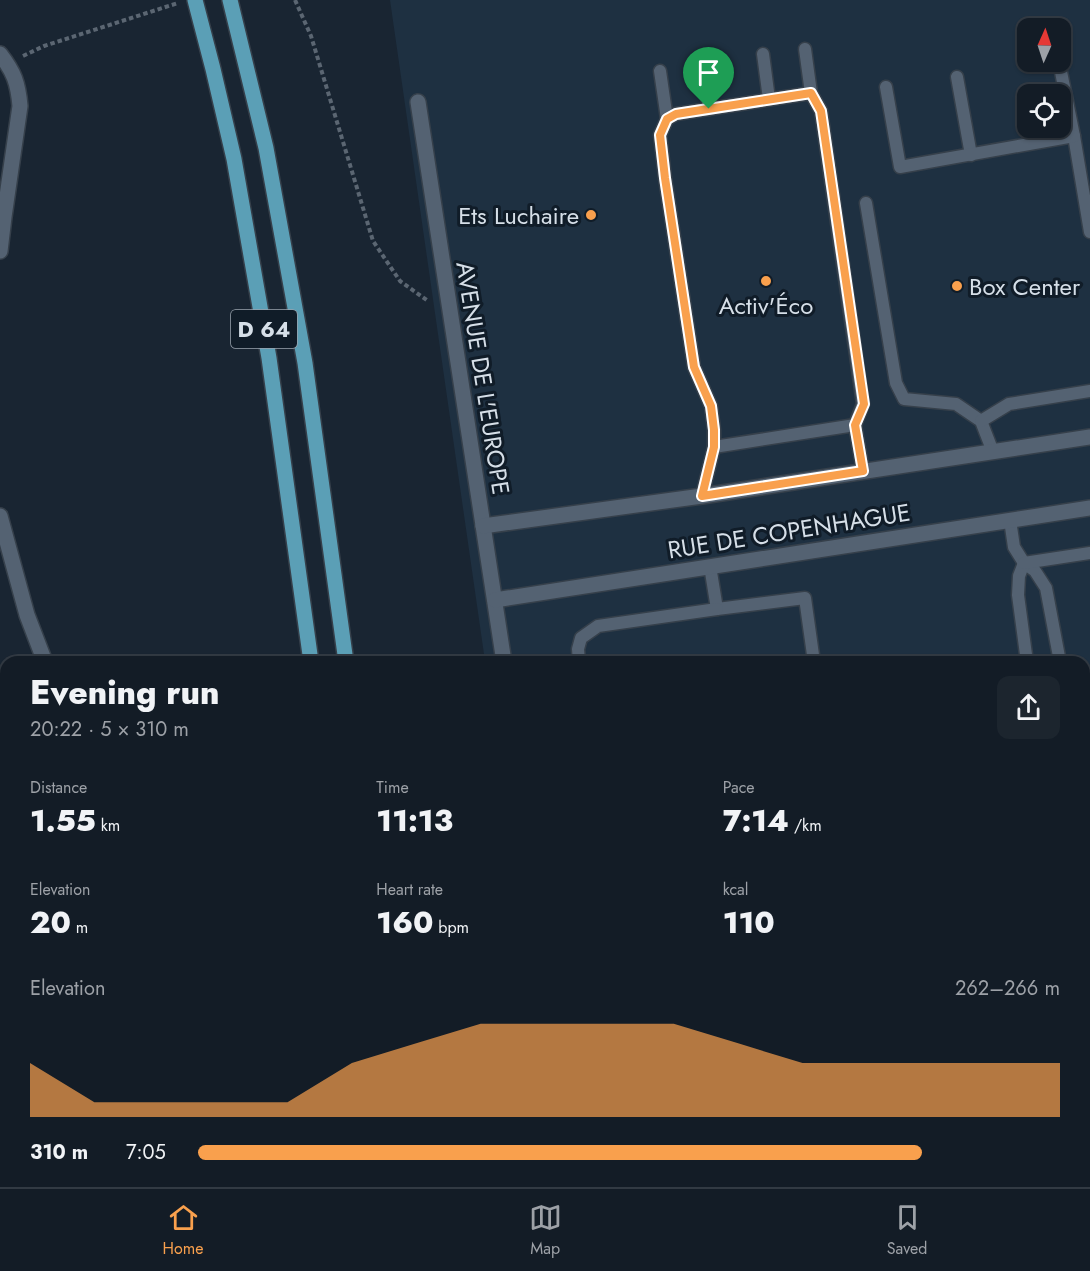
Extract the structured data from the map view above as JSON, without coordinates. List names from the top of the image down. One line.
{"streets":{"main road":["D 64"],"street":["AVENUE DE L'EUROPE","RUE DE COPENHAGUE"]},"crossings":[["AVENUE DE L'EUROPE","RUE DE COPENHAGUE"]],"places":["Ets Luchaire","Activ'Éco","Box Center"],"north":"top","page":{"heading":["Evening run","20:22 · 5 × 310 m"],"stats":[["Distance","1.55 km"],["Time","11:13"],["Pace","7:14 /km"],["Elevation","20 m"],["Heart rate","160 bpm"],["kcal","110"]],"chart":["Elevation","262–266 m"],"list":[{"name":"310 m","note":"7:05"}],"tabs":["Home","Map","Saved"]}}
